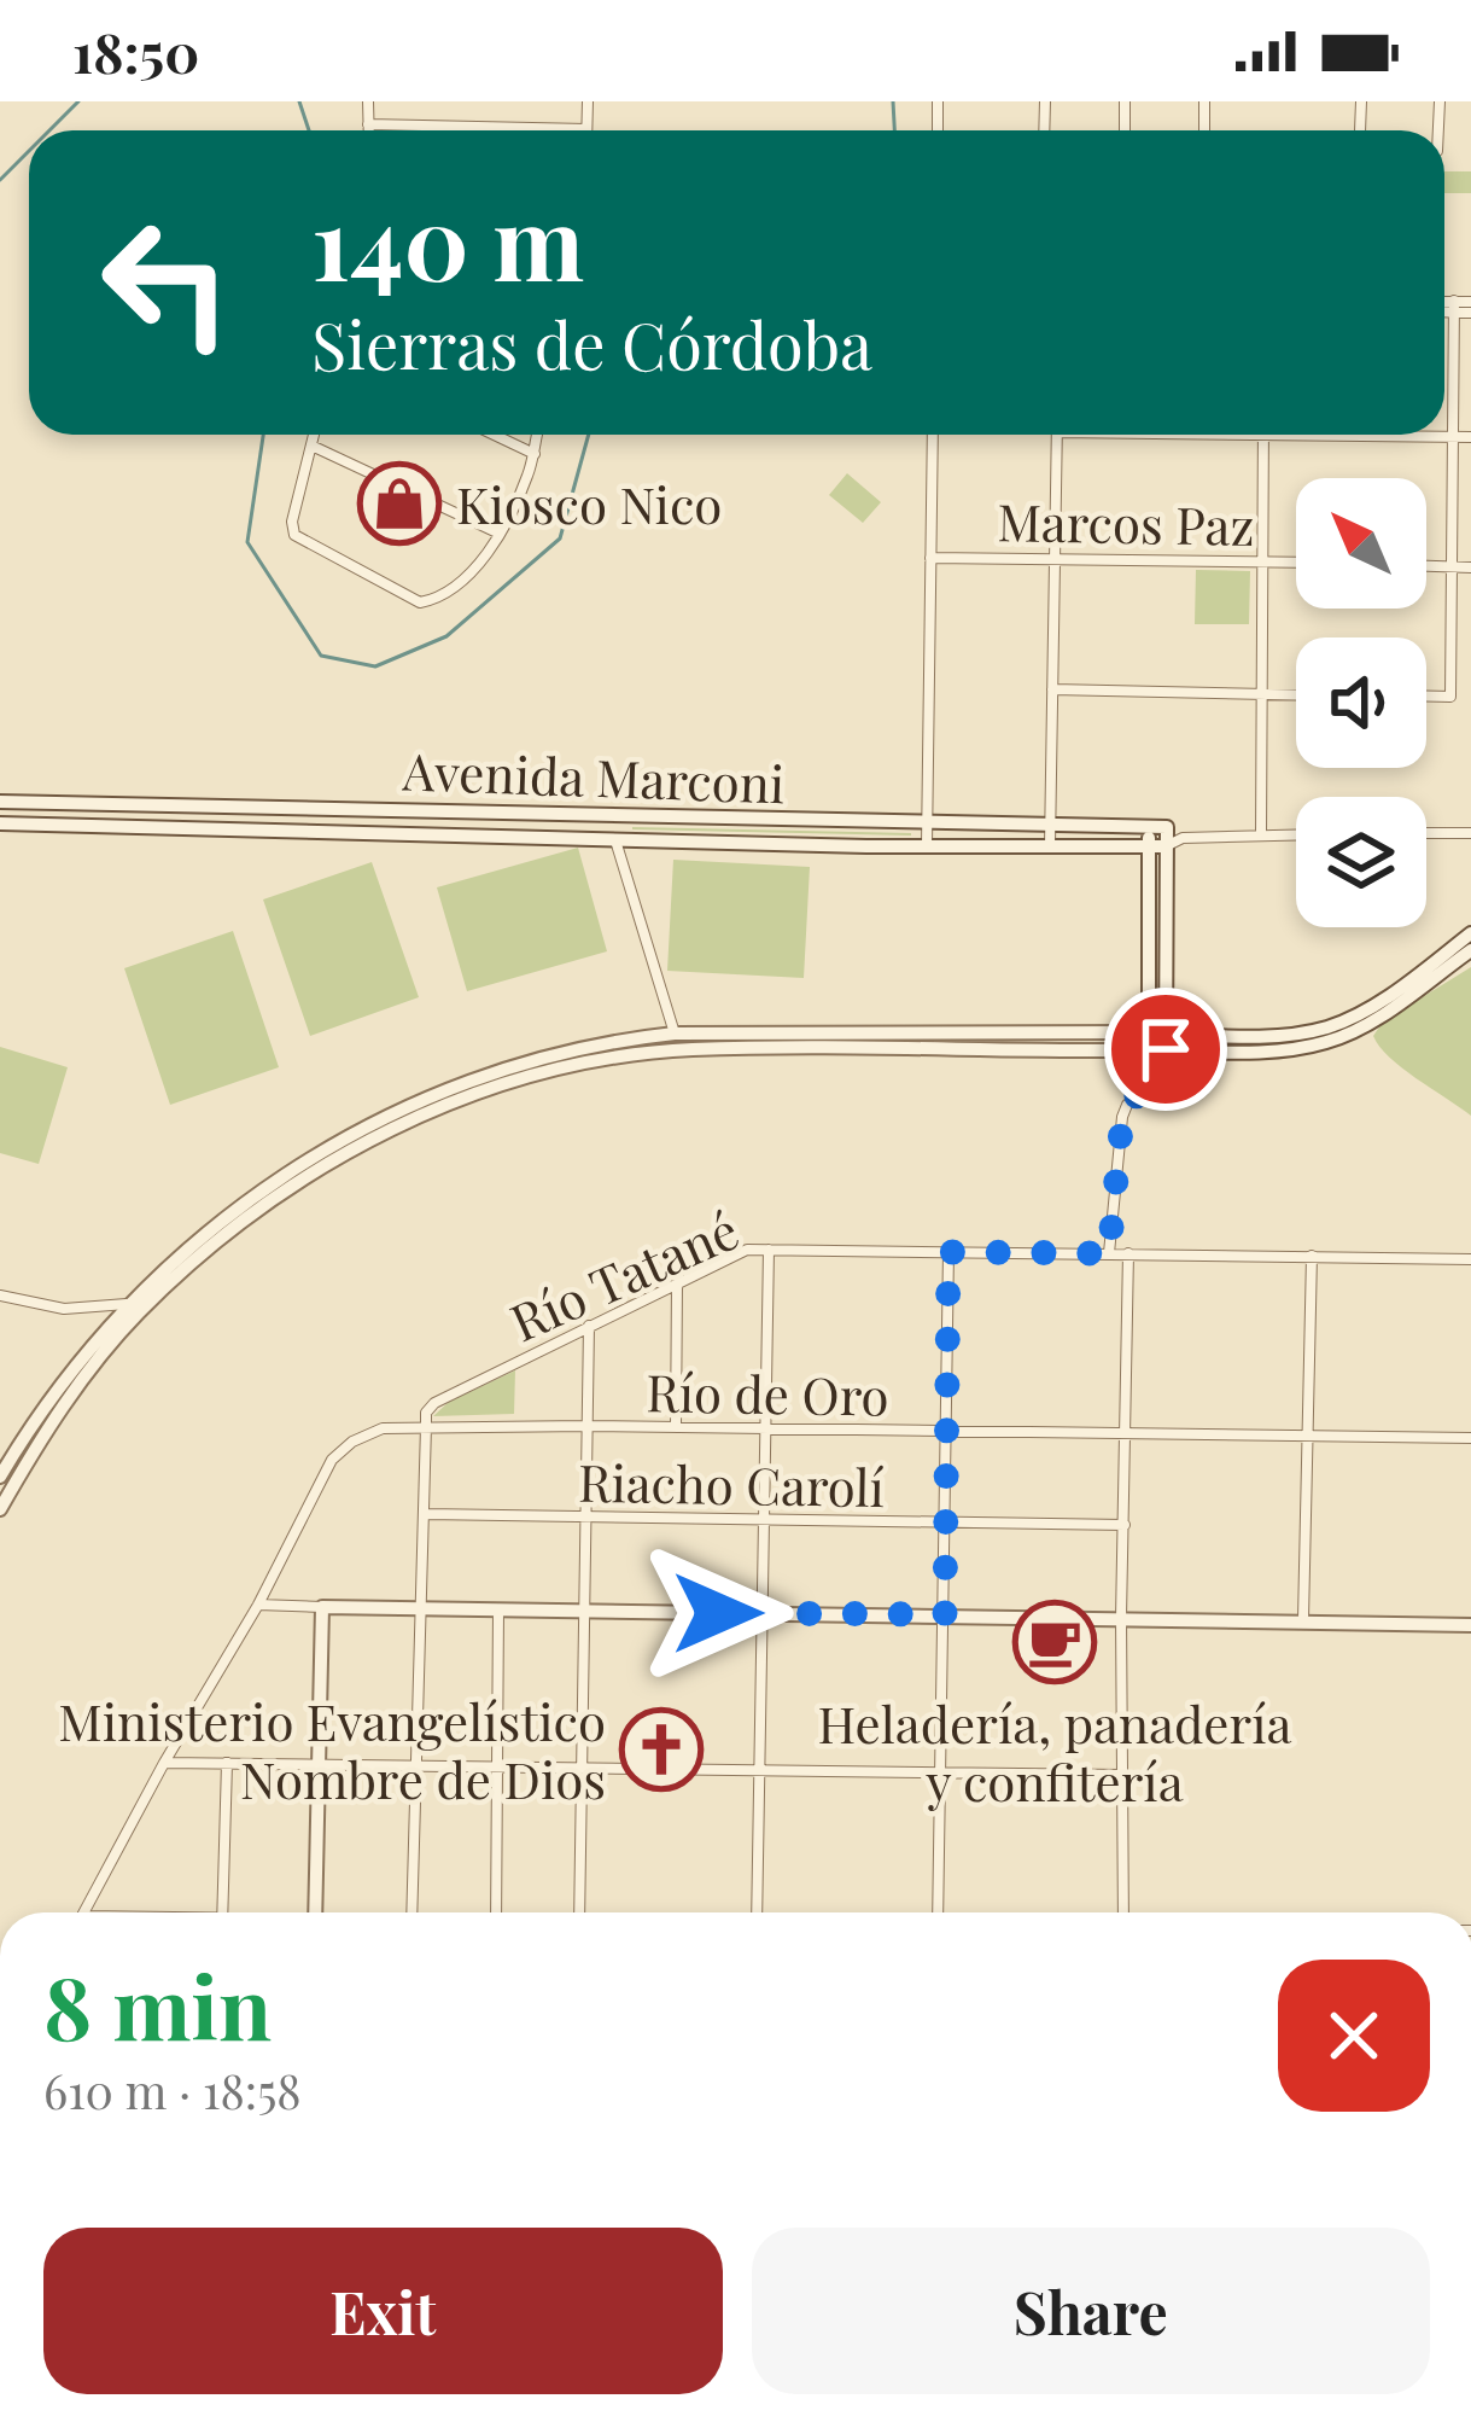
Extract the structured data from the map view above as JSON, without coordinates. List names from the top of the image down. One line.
{"streets":{"street":["Marcos Paz","Avenida Marconi","Río Tatané","Río de Oro","Riacho Carolí"]},"crossings":[["Río Tatané","Río de Oro"]],"places":{"shop":["Kiosco Nico"],"cafe":["Heladería, panadería y confitería"],"church":["Ministerio Evangelístico Nombre de Dios"]},"north":"top left","page":{"status":"18:50","turn":["140 m","Sierras de Córdoba"],"heading":["8 min","610 m · 18:58"],"buttons":["Exit","Share"]}}
